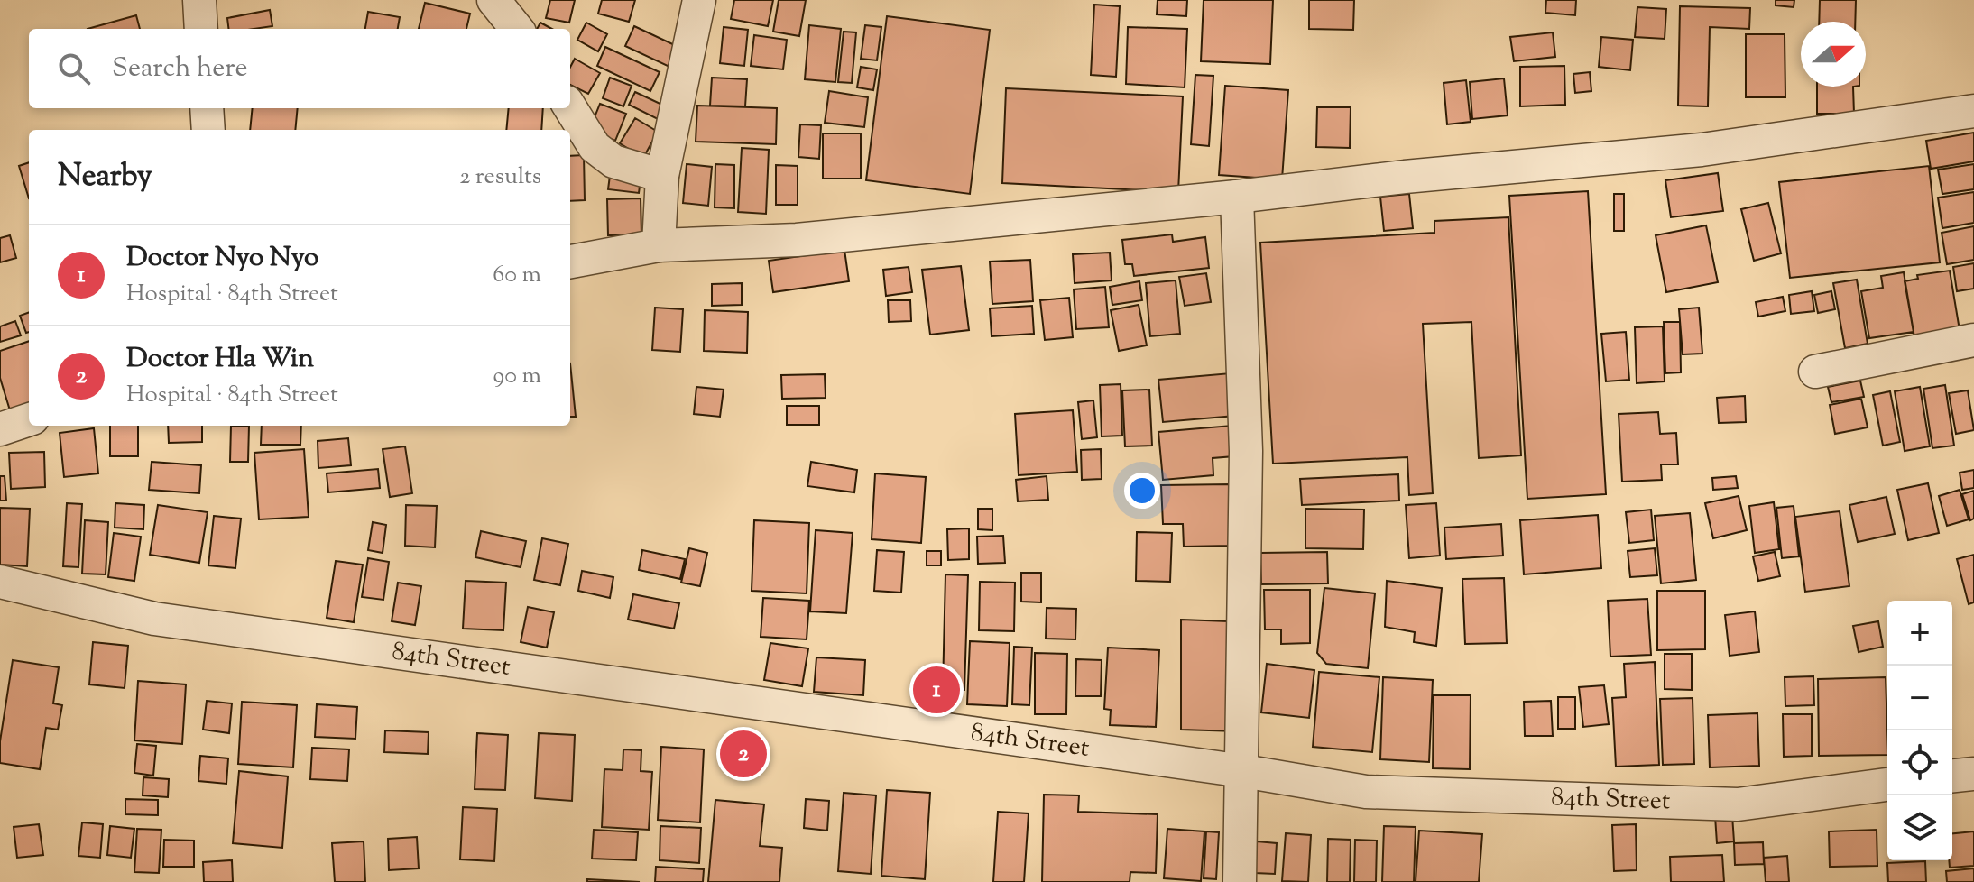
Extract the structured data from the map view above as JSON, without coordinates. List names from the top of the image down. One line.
{"streets":{"street":["84th Street"]},"north":"right","page":{"search":"Search here","heading":["Nearby","2 results"],"list":[{"mark":"1","name":"Doctor Nyo Nyo","note":"Hospital · 84th Street","value":"60 m"},{"mark":"2","name":"Doctor Hla Win","note":"Hospital · 84th Street","value":"90 m"}],"map_buttons":["+","−"],"pins":["1","2"]}}
